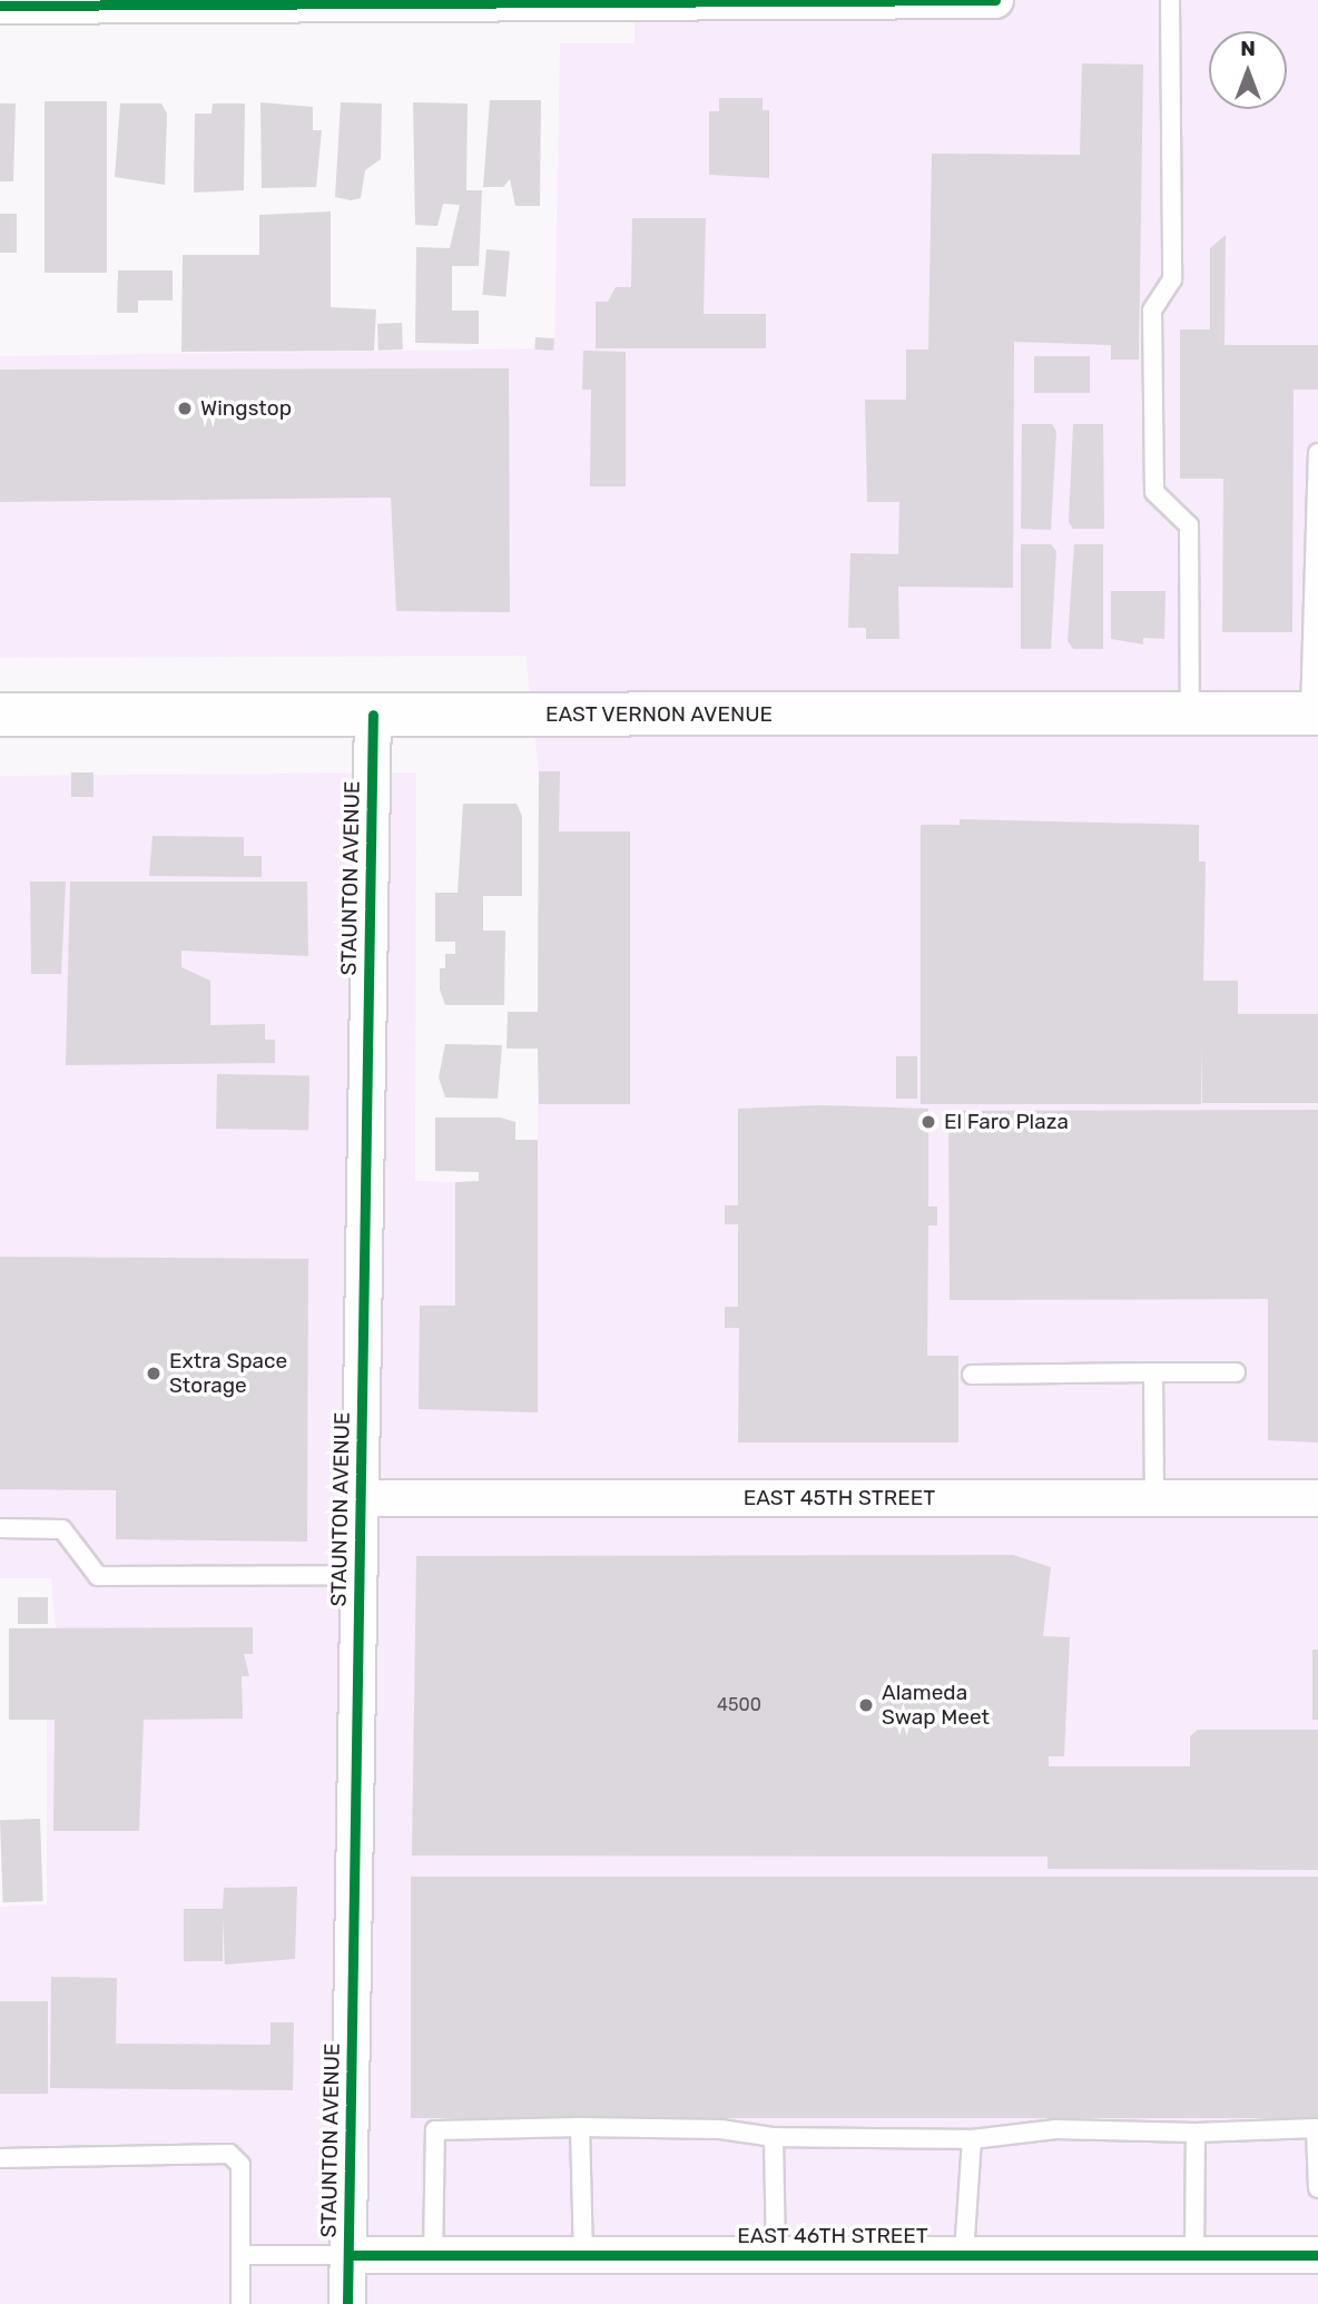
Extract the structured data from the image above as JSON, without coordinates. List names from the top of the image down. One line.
{"streets":{"main road":["EAST VERNON AVENUE"],"street":["STAUNTON AVENUE","EAST 45TH STREET","EAST 46TH STREET"]},"crossings":[["EAST VERNON AVENUE","STAUNTON AVENUE"],["STAUNTON AVENUE","EAST 45TH STREET"],["STAUNTON AVENUE","EAST 46TH STREET"]],"places":["Wingstop","El Faro Plaza","Extra Space Storage","Alameda Swap Meet"],"house_numbers":["4500"],"north":"top"}
